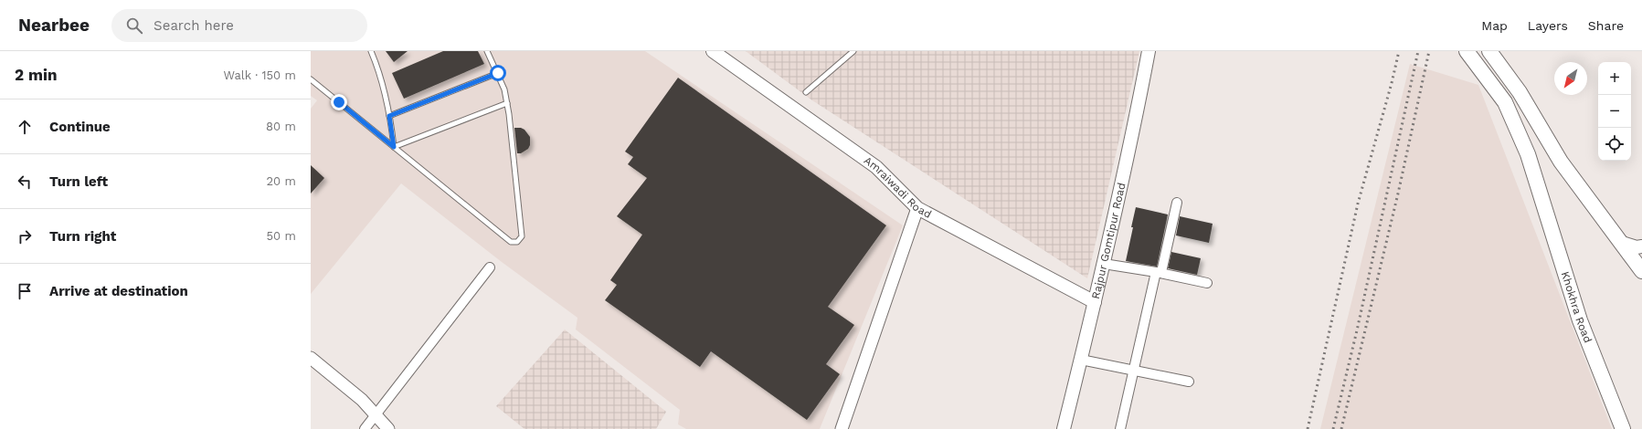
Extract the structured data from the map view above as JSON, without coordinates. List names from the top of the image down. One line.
{"streets":{"main road":["Amraiwadi Road","Rajpur Gomtipur Road","Khokhra Road"]},"crossings":[["Amraiwadi Road","Rajpur Gomtipur Road"]],"north":"bottom left","page":{"header":"Nearbee","search":"Search here","nav":["Map","Layers","Share"],"heading":["2 min","Walk · 150 m"],"map_buttons":["+","−"],"list":[["Continue","80 m"],["Turn left","20 m"],["Turn right","50 m"],"Arrive at destination"]}}
